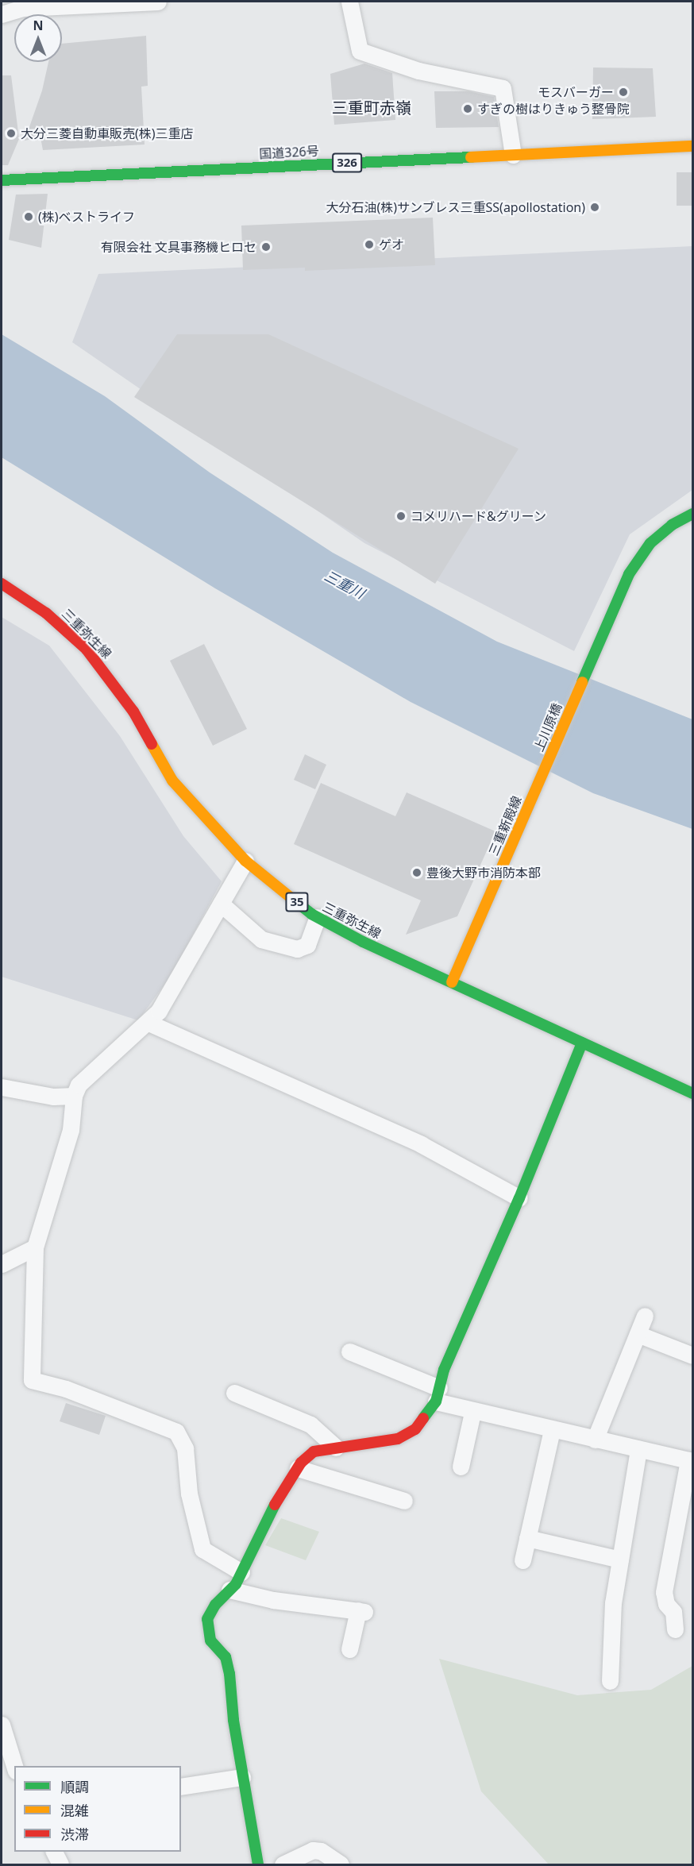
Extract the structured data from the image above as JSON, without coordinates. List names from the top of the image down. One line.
{"streets":{"main road":["国道326号","326","三重弥生線","上川原橋","三重新殿線","35"]},"crossings":[["三重弥生線","三重新殿線"],["上川原橋","三重新殿線"]],"districts":["三重町赤嶺"],"water":["三重川"],"places":["モスバーガー","すぎの樹はりきゅう整骨院","大分三菱自動車販売(株)三重店","大分石油(株)サンブレス三重SS(apollostation)","(株)ベストライフ","ゲオ","有限会社 文具事務機ヒロセ","コメリハード&グリーン","豊後大野市消防本部"],"legend":["順調","混雑","渋滞"],"north":"top"}
